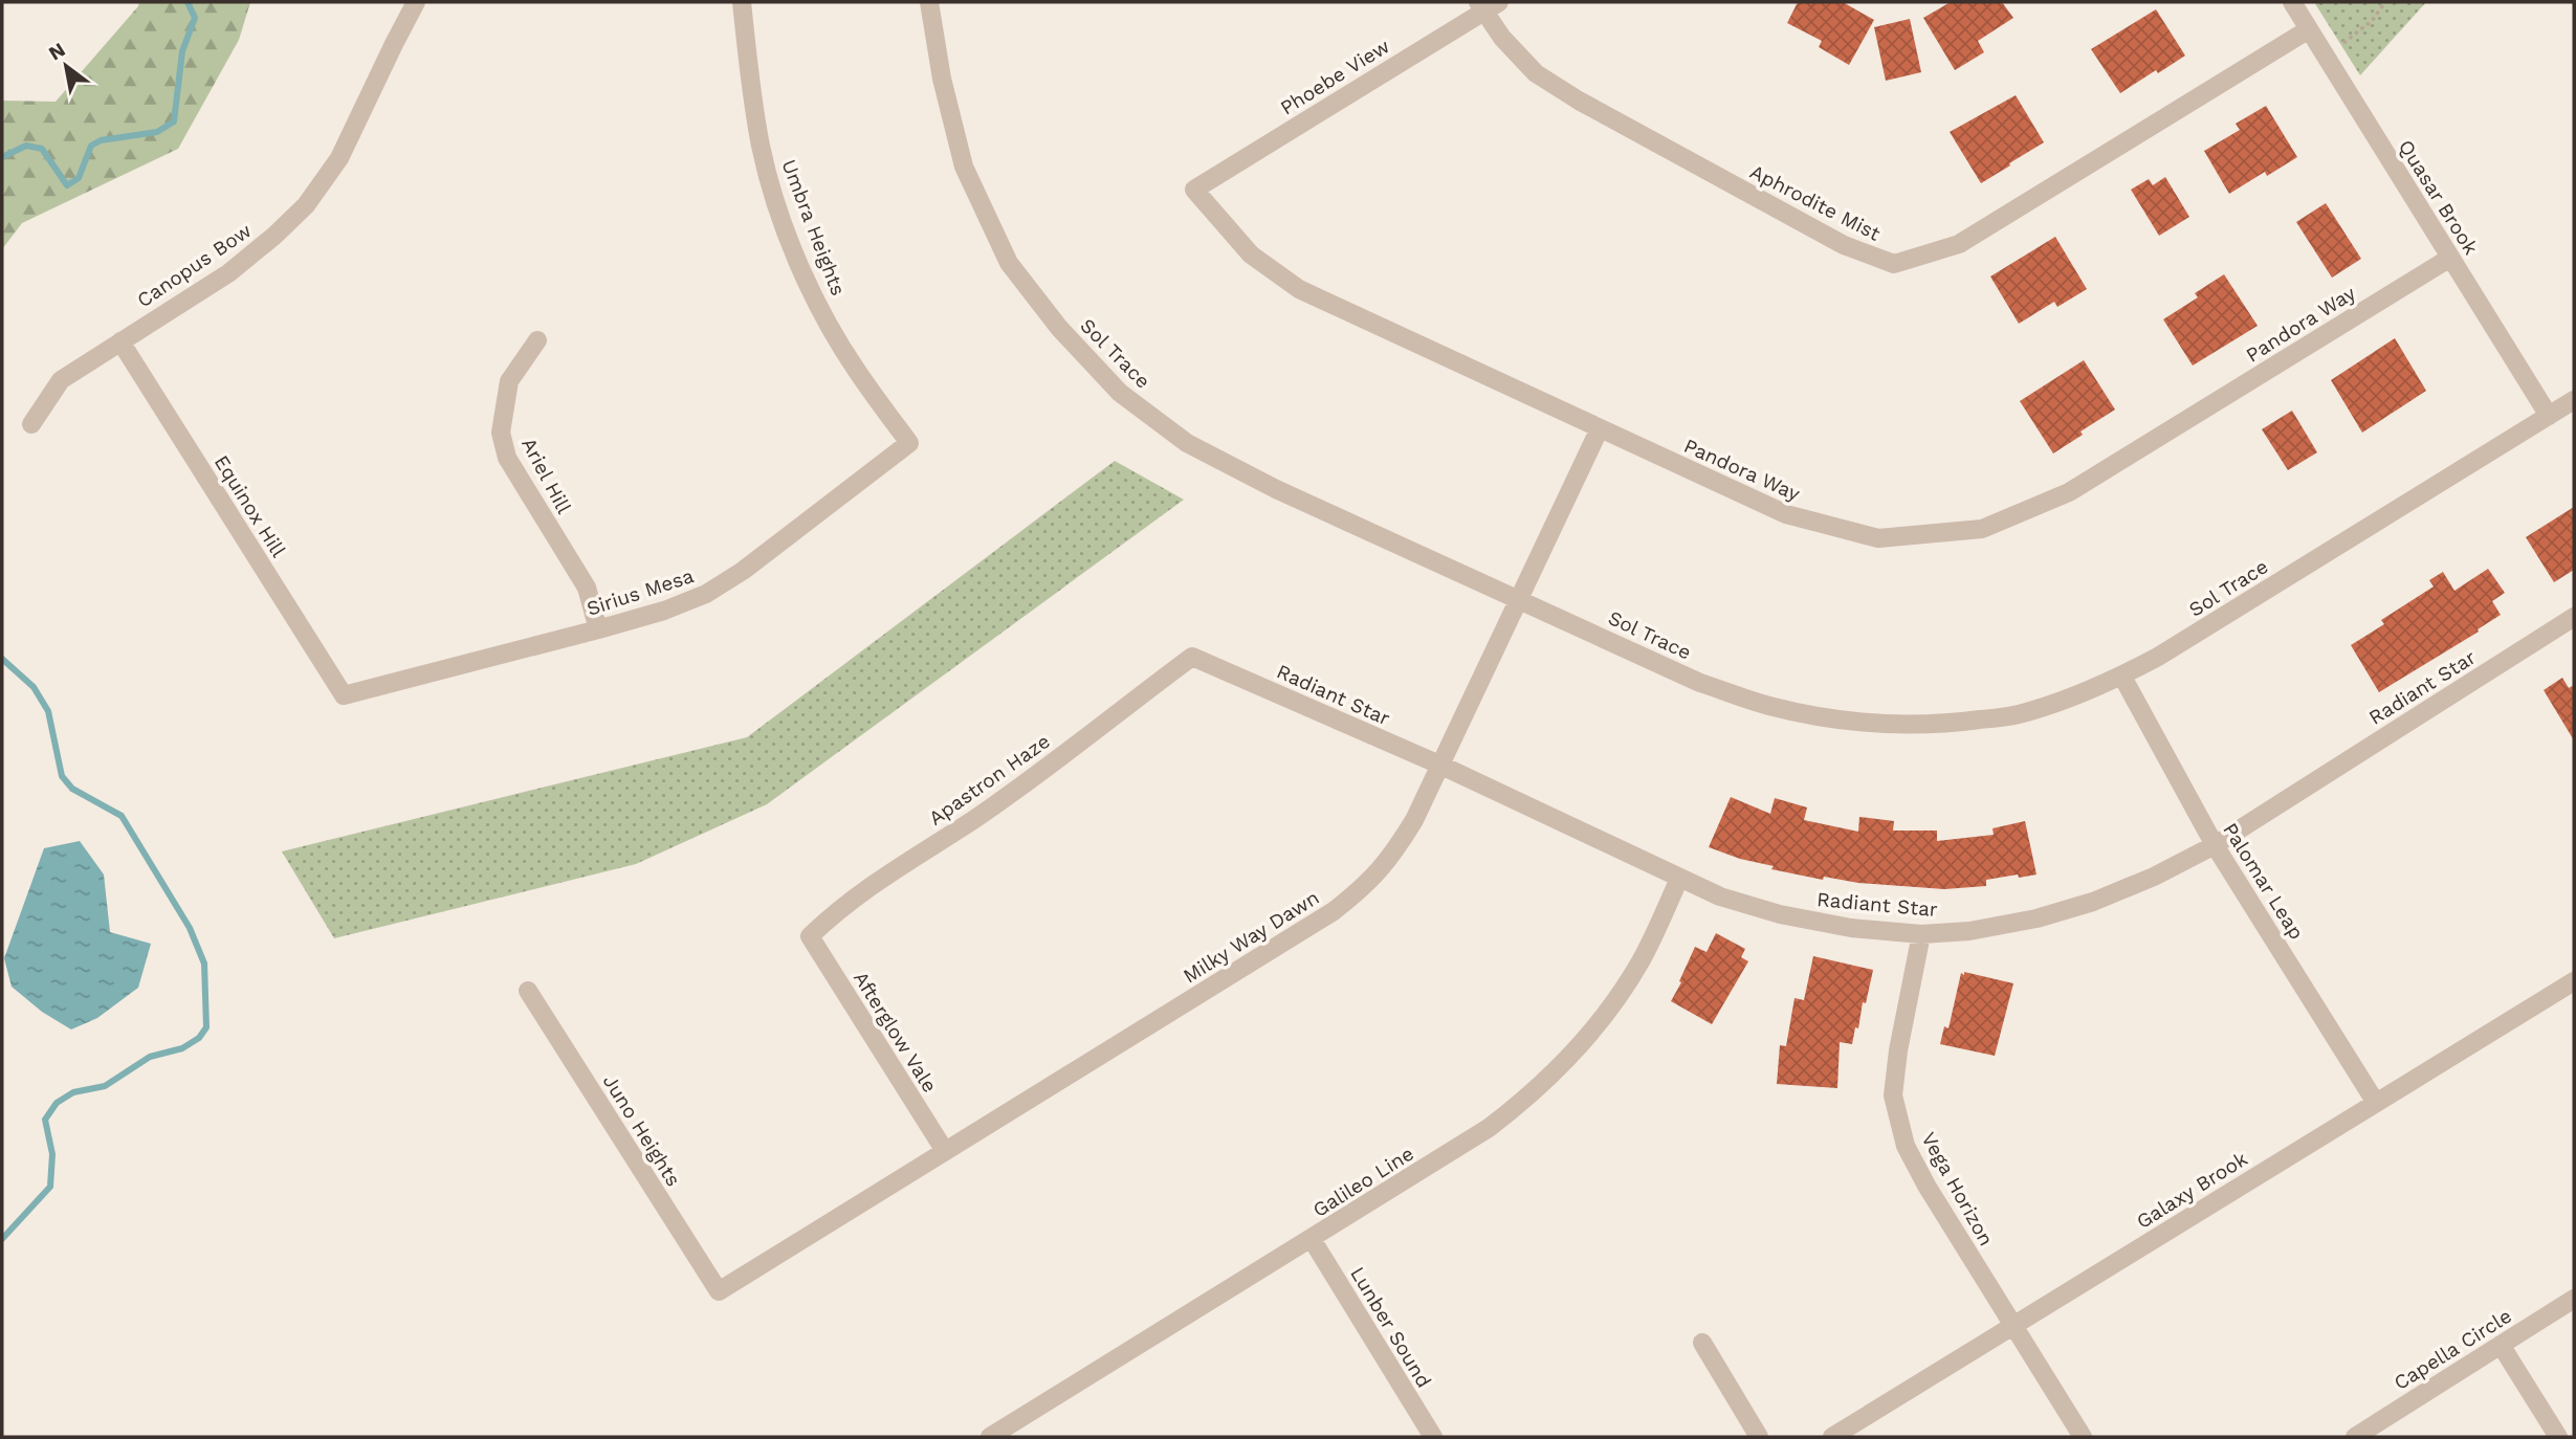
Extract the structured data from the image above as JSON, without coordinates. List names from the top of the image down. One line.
{"streets":{"street":["Phoebe View","Quasar Brook","Aphrodite Mist","Umbra Heights","Canopus Bow","Pandora Way","Sol Trace","Ariel Hill","Equinox Hill","Sirius Mesa","Radiant Star","Apastron Haze","Palomar Leap","Milky Way Dawn","Afterglow Vale","Juno Heights","Galileo Line","Vega Horizon","Galaxy Brook","Lunber Sound","Capella Circle"]},"crossings":[["Phoebe View","Aphrodite Mist"],["Phoebe View","Pandora Way"],["Quasar Brook","Aphrodite Mist"],["Quasar Brook","Pandora Way"],["Quasar Brook","Sol Trace"],["Umbra Heights","Sirius Mesa"],["Canopus Bow","Equinox Hill"],["Pandora Way","Milky Way Dawn"],["Sol Trace","Palomar Leap"],["Sol Trace","Milky Way Dawn"],["Ariel Hill","Sirius Mesa"],["Equinox Hill","Sirius Mesa"],["Radiant Star","Apastron Haze"],["Radiant Star","Palomar Leap"],["Radiant Star","Milky Way Dawn"],["Radiant Star","Galileo Line"],["Radiant Star","Vega Horizon"],["Apastron Haze","Afterglow Vale"],["Palomar Leap","Galaxy Brook"],["Milky Way Dawn","Afterglow Vale"],["Milky Way Dawn","Juno Heights"],["Galileo Line","Lunber Sound"],["Vega Horizon","Galaxy Brook"]],"north":"top left"}
